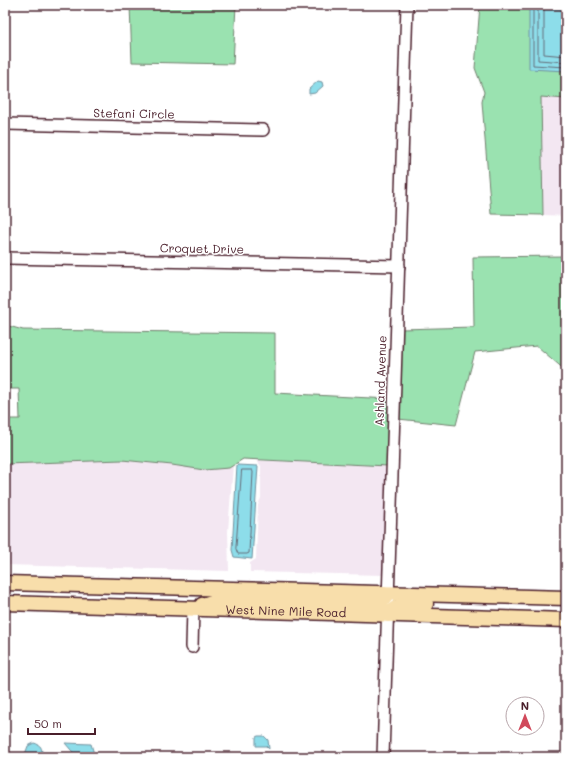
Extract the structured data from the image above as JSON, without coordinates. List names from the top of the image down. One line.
{"streets":{"main road":["West Nine Mile Road"],"street":["Stefani Circle","Croquet Drive","Ashland Avenue"]},"crossings":[["Croquet Drive","Ashland Avenue"],["Ashland Avenue","West Nine Mile Road"]],"scale_bar":"50 m","north":"top"}
